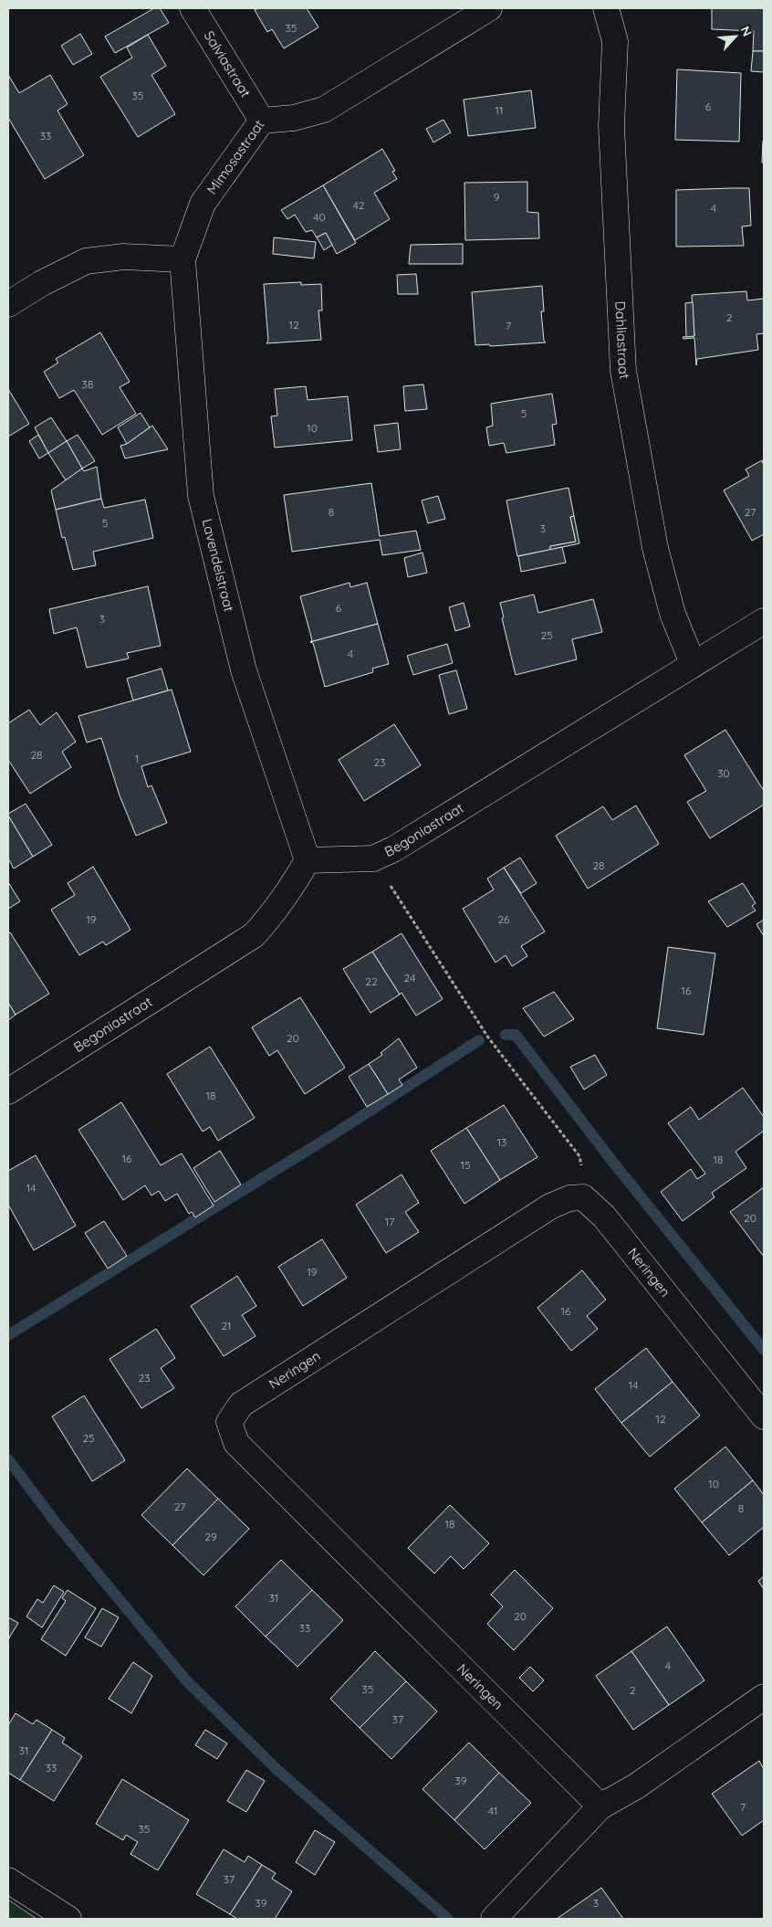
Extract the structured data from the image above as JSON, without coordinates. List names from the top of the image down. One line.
{"streets":{"street":["Salviastraat","Mimosastraat","Dahliastraat","Lavendelstraat","Begoniastraat","Neringen"]},"crossings":[["Salviastraat","Mimosastraat"],["Mimosastraat","Lavendelstraat"],["Dahliastraat","Begoniastraat"],["Lavendelstraat","Begoniastraat"]],"house_numbers":["35","35","6","11","33","9","42","4","40","2","12","7","38","5","10","8","27","5","3","6","3","25","4","28","1","23","30","28","19","26","24","22","16","20","18","13","16","18","15","14","20","17","19","16","21","23","14","12","25","10","27","8","18","29","31","20","33","4","35","2","37","31","33","39","7","41","35","37","39","3"],"north":"top right"}
